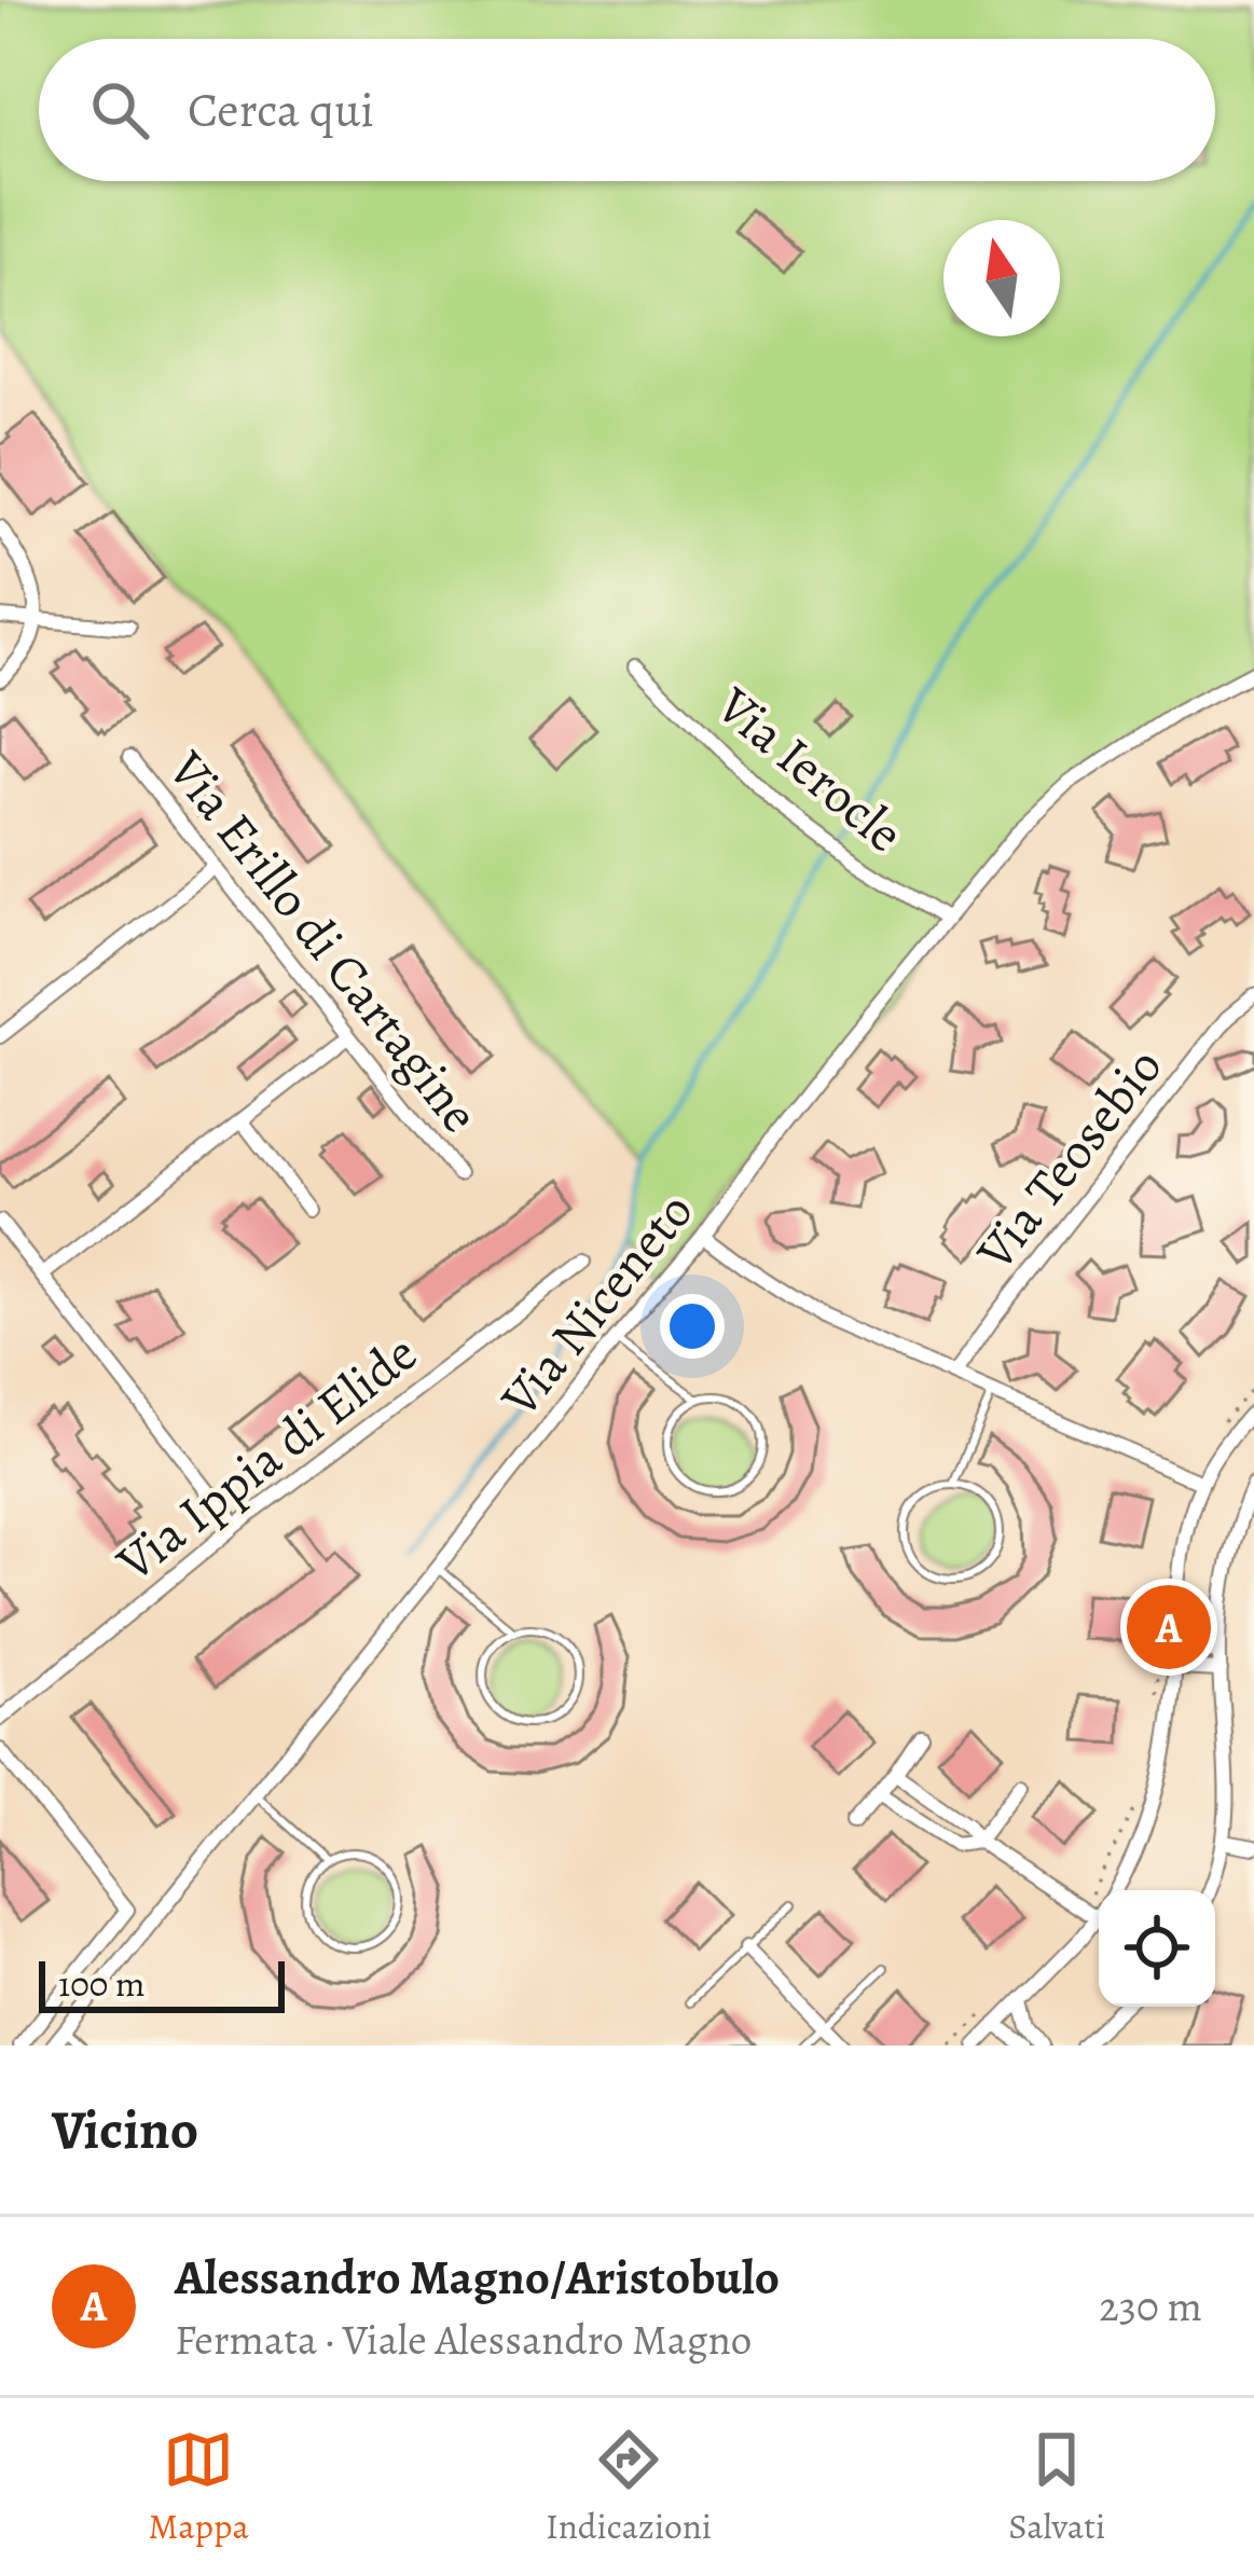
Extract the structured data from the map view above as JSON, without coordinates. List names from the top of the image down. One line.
{"streets":{"street":["Via Ierocle","Via Erillo di Cartagine","Via Teosebio","Via Niceneto","Via Ippia di Elide"]},"crossings":[["Via Ierocle","Via Niceneto"]],"scale_bar":"100 m","north":"top","page":{"search":"Cerca qui","pins":"A","scale":"100 m","heading":"Vicino","list":[{"mark":"A","name":"Alessandro Magno/Aristobulo","note":"Fermata · Viale Alessandro Magno","value":"230 m"}],"nav":["Mappa","Indicazioni","Salvati"]}}
